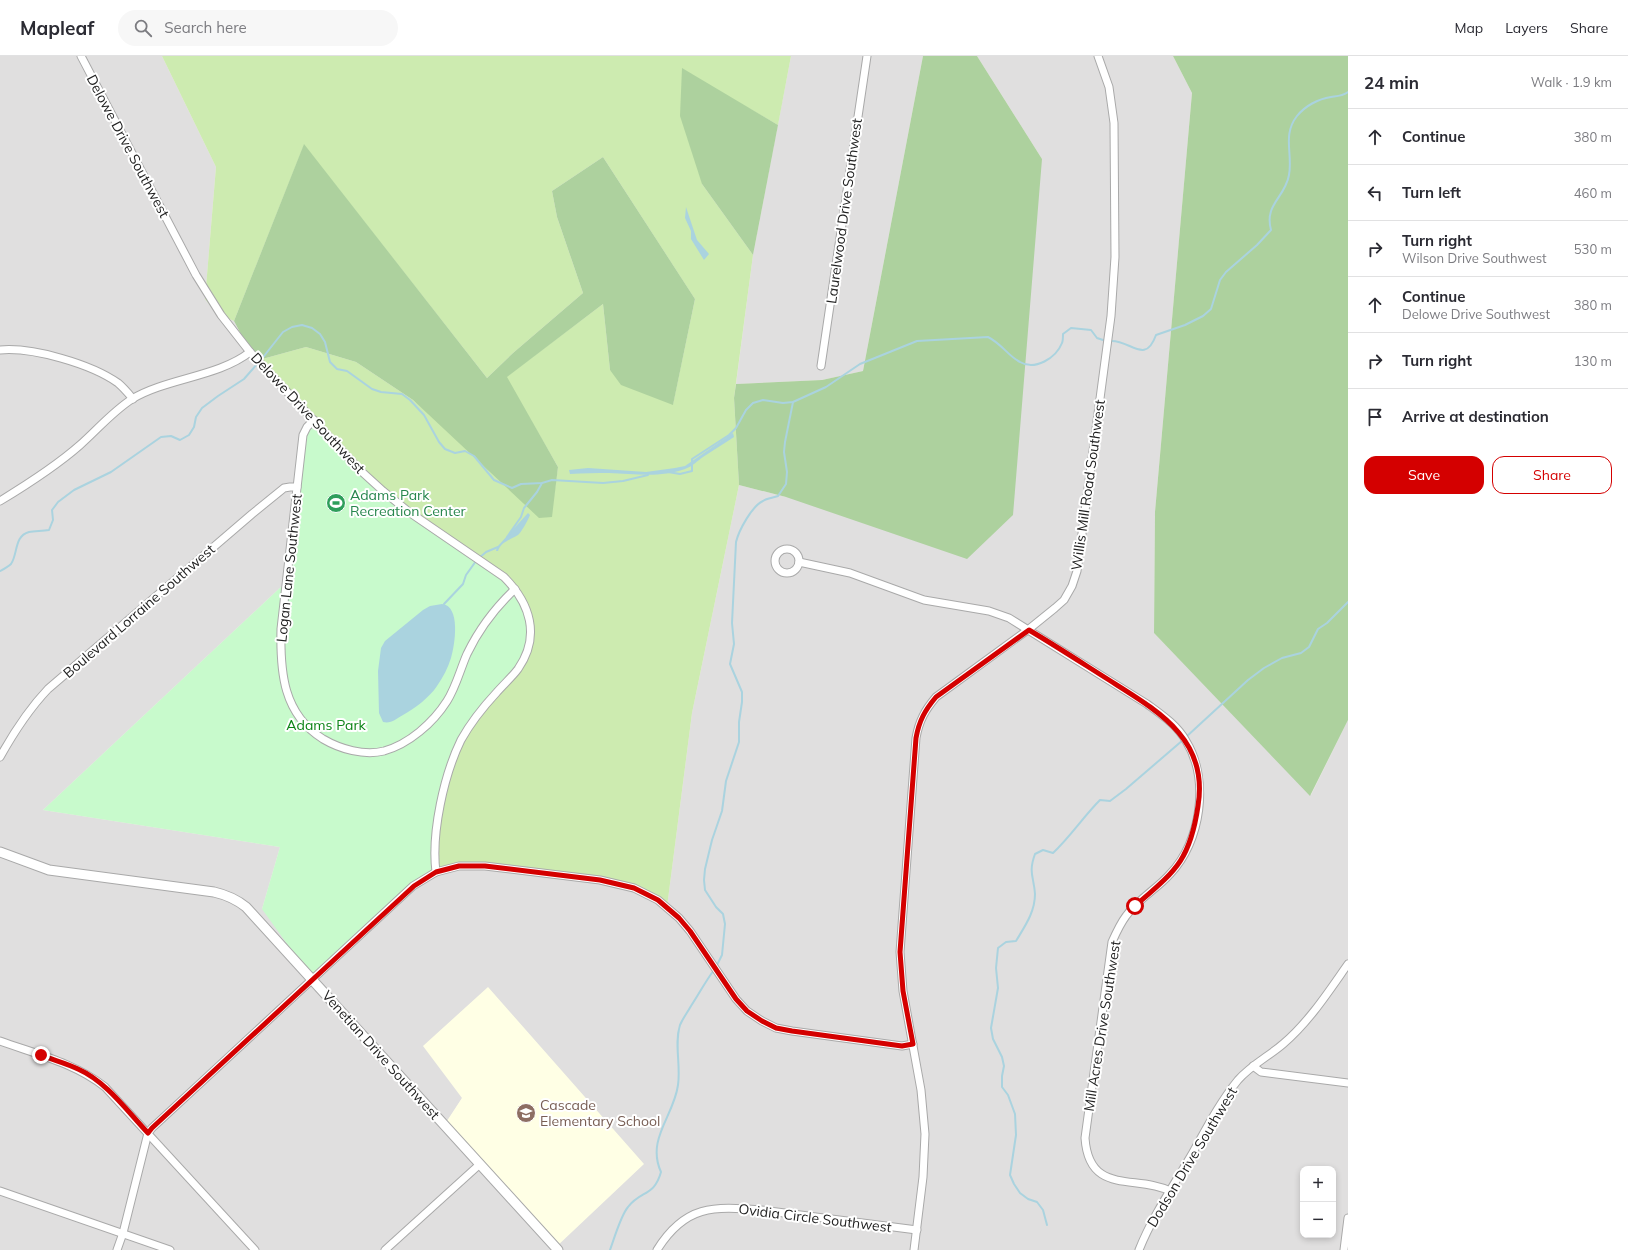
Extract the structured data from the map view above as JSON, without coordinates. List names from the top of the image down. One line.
{"streets":{"street":["Delowe Drive Southwest","Laurelwood Drive Southwest","Willis Mill Road Southwest","Logan Lane Southwest","Boulevard Lorraine Southwest","Mill Acres Drive Southwest","Venetian Drive Southwest","Dodson Drive Southwest","Ovidia Circle Southwest"]},"crossings":[["Delowe Drive Southwest","Logan Lane Southwest"],["Willis Mill Road Southwest","Mill Acres Drive Southwest"],["Willis Mill Road Southwest","Ovidia Circle Southwest"],["Logan Lane Southwest","Boulevard Lorraine Southwest"],["Mill Acres Drive Southwest","Dodson Drive Southwest"]],"parks":["Adams Park"],"places":{"sports":["Adams Park Recreation Center"],"school or university":["Cascade Elementary School"]},"page":{"header":"Mapleaf","search":"Search here","nav":["Map","Layers","Share"],"heading":["24 min","Walk · 1.9 km"],"list":[["Continue","380 m"],["Turn left","460 m"],["Turn right","Wilson Drive Southwest","530 m"],["Continue","Delowe Drive Southwest","380 m"],["Turn right","130 m"],"Arrive at destination"],"buttons":["Save","Share"],"map_buttons":["+","−"]}}
